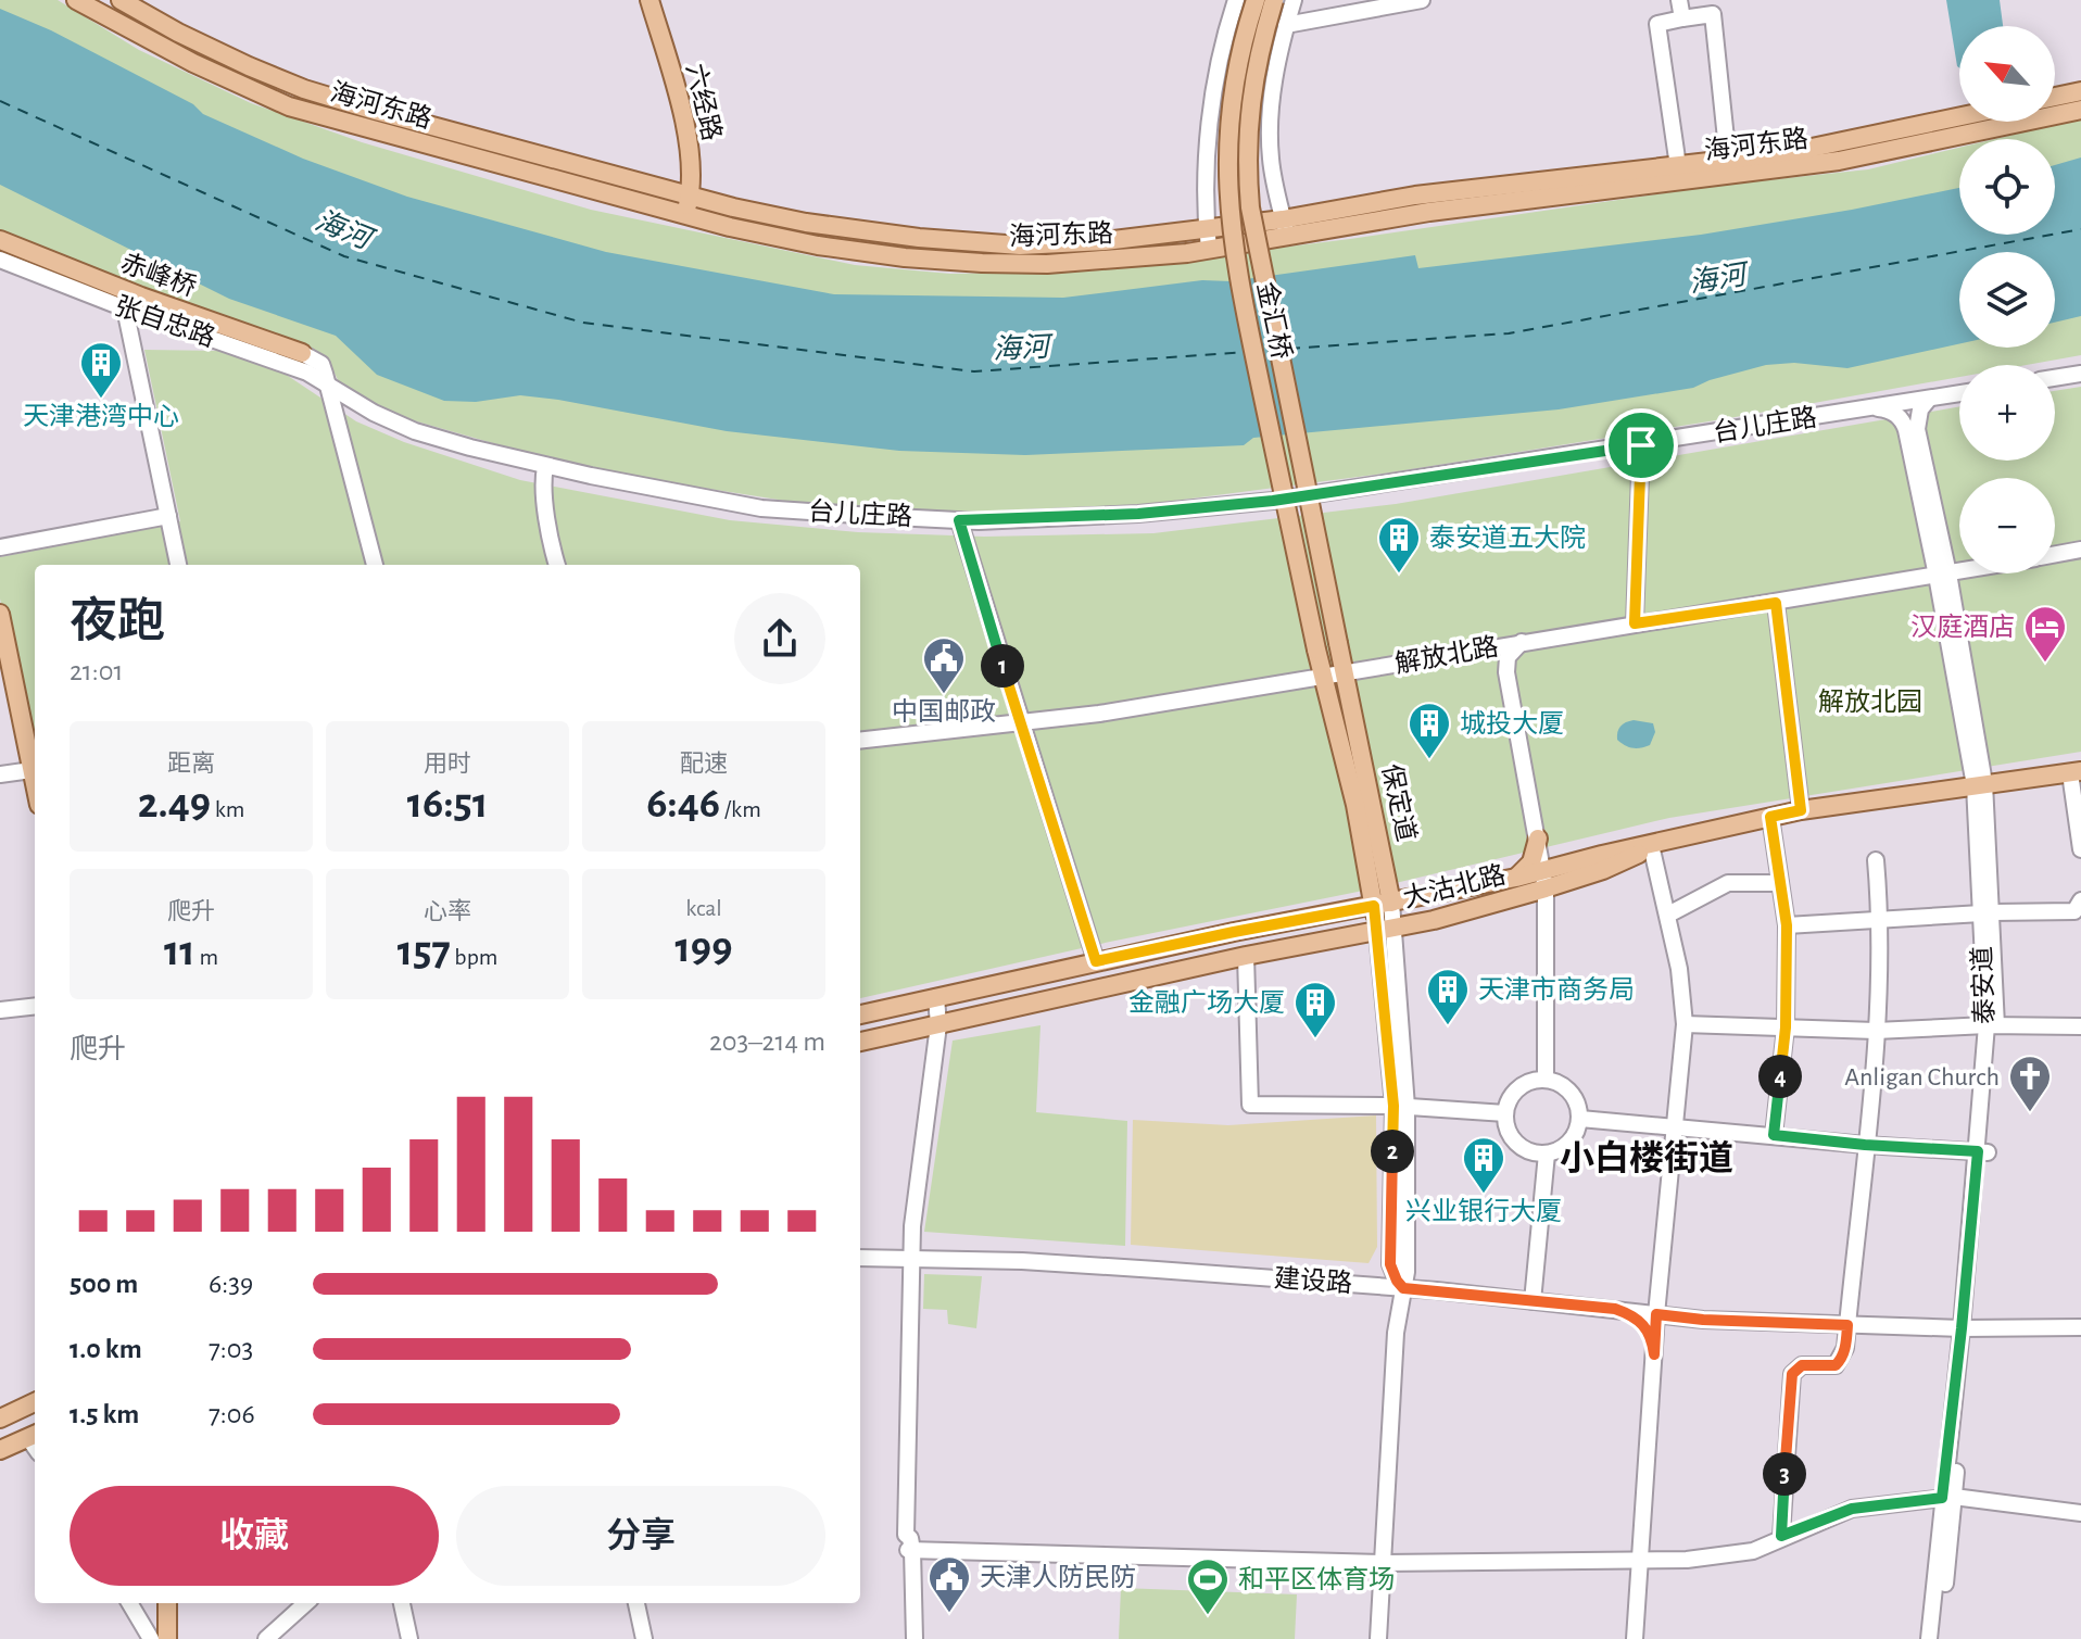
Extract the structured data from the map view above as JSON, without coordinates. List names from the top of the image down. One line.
{"streets":{"main road":["六经路","海河东路","赤峰桥","金汇桥","保定道","大沽北路"],"street":["张自忠路","台儿庄路","解放北路","泰安道","建设路"]},"crossings":[["六经路","海河东路"],["金汇桥","解放北路"],["金汇桥","保定道"],["张自忠路","台儿庄路"],["台儿庄路","泰安道"],["解放北路","保定道"],["解放北路","泰安道"],["大沽北路","泰安道"],["泰安道","建设路"]],"districts":["小白楼街道"],"water":["海河"],"parks":["解放北园"],"places":{"building":["天津港湾中心","泰安道五大院","城投大厦","天津市商务局","金融广场大厦","兴业银行大厦"],"hotel":["汉庭酒店"],"public building":["中国邮政","天津人防民防"],"church":["Anligan Church"],"sports":["和平区体育场"]},"north":"top left","page":{"map_buttons":["+","−"],"heading":["夜跑","21:01"],"pins":["1","4","2","3"],"stats":[["距离","2.49 km"],["用时","16:51"],["配速","6:46 /km"],["爬升","11 m"],["心率","157 bpm"],["kcal","199"]],"chart":["爬升","203–214 m"],"list":[{"name":"500 m","note":"6:39"},{"name":"1.0 km","note":"7:03"},{"name":"1.5 km","note":"7:06"}],"buttons":["收藏","分享"]}}
